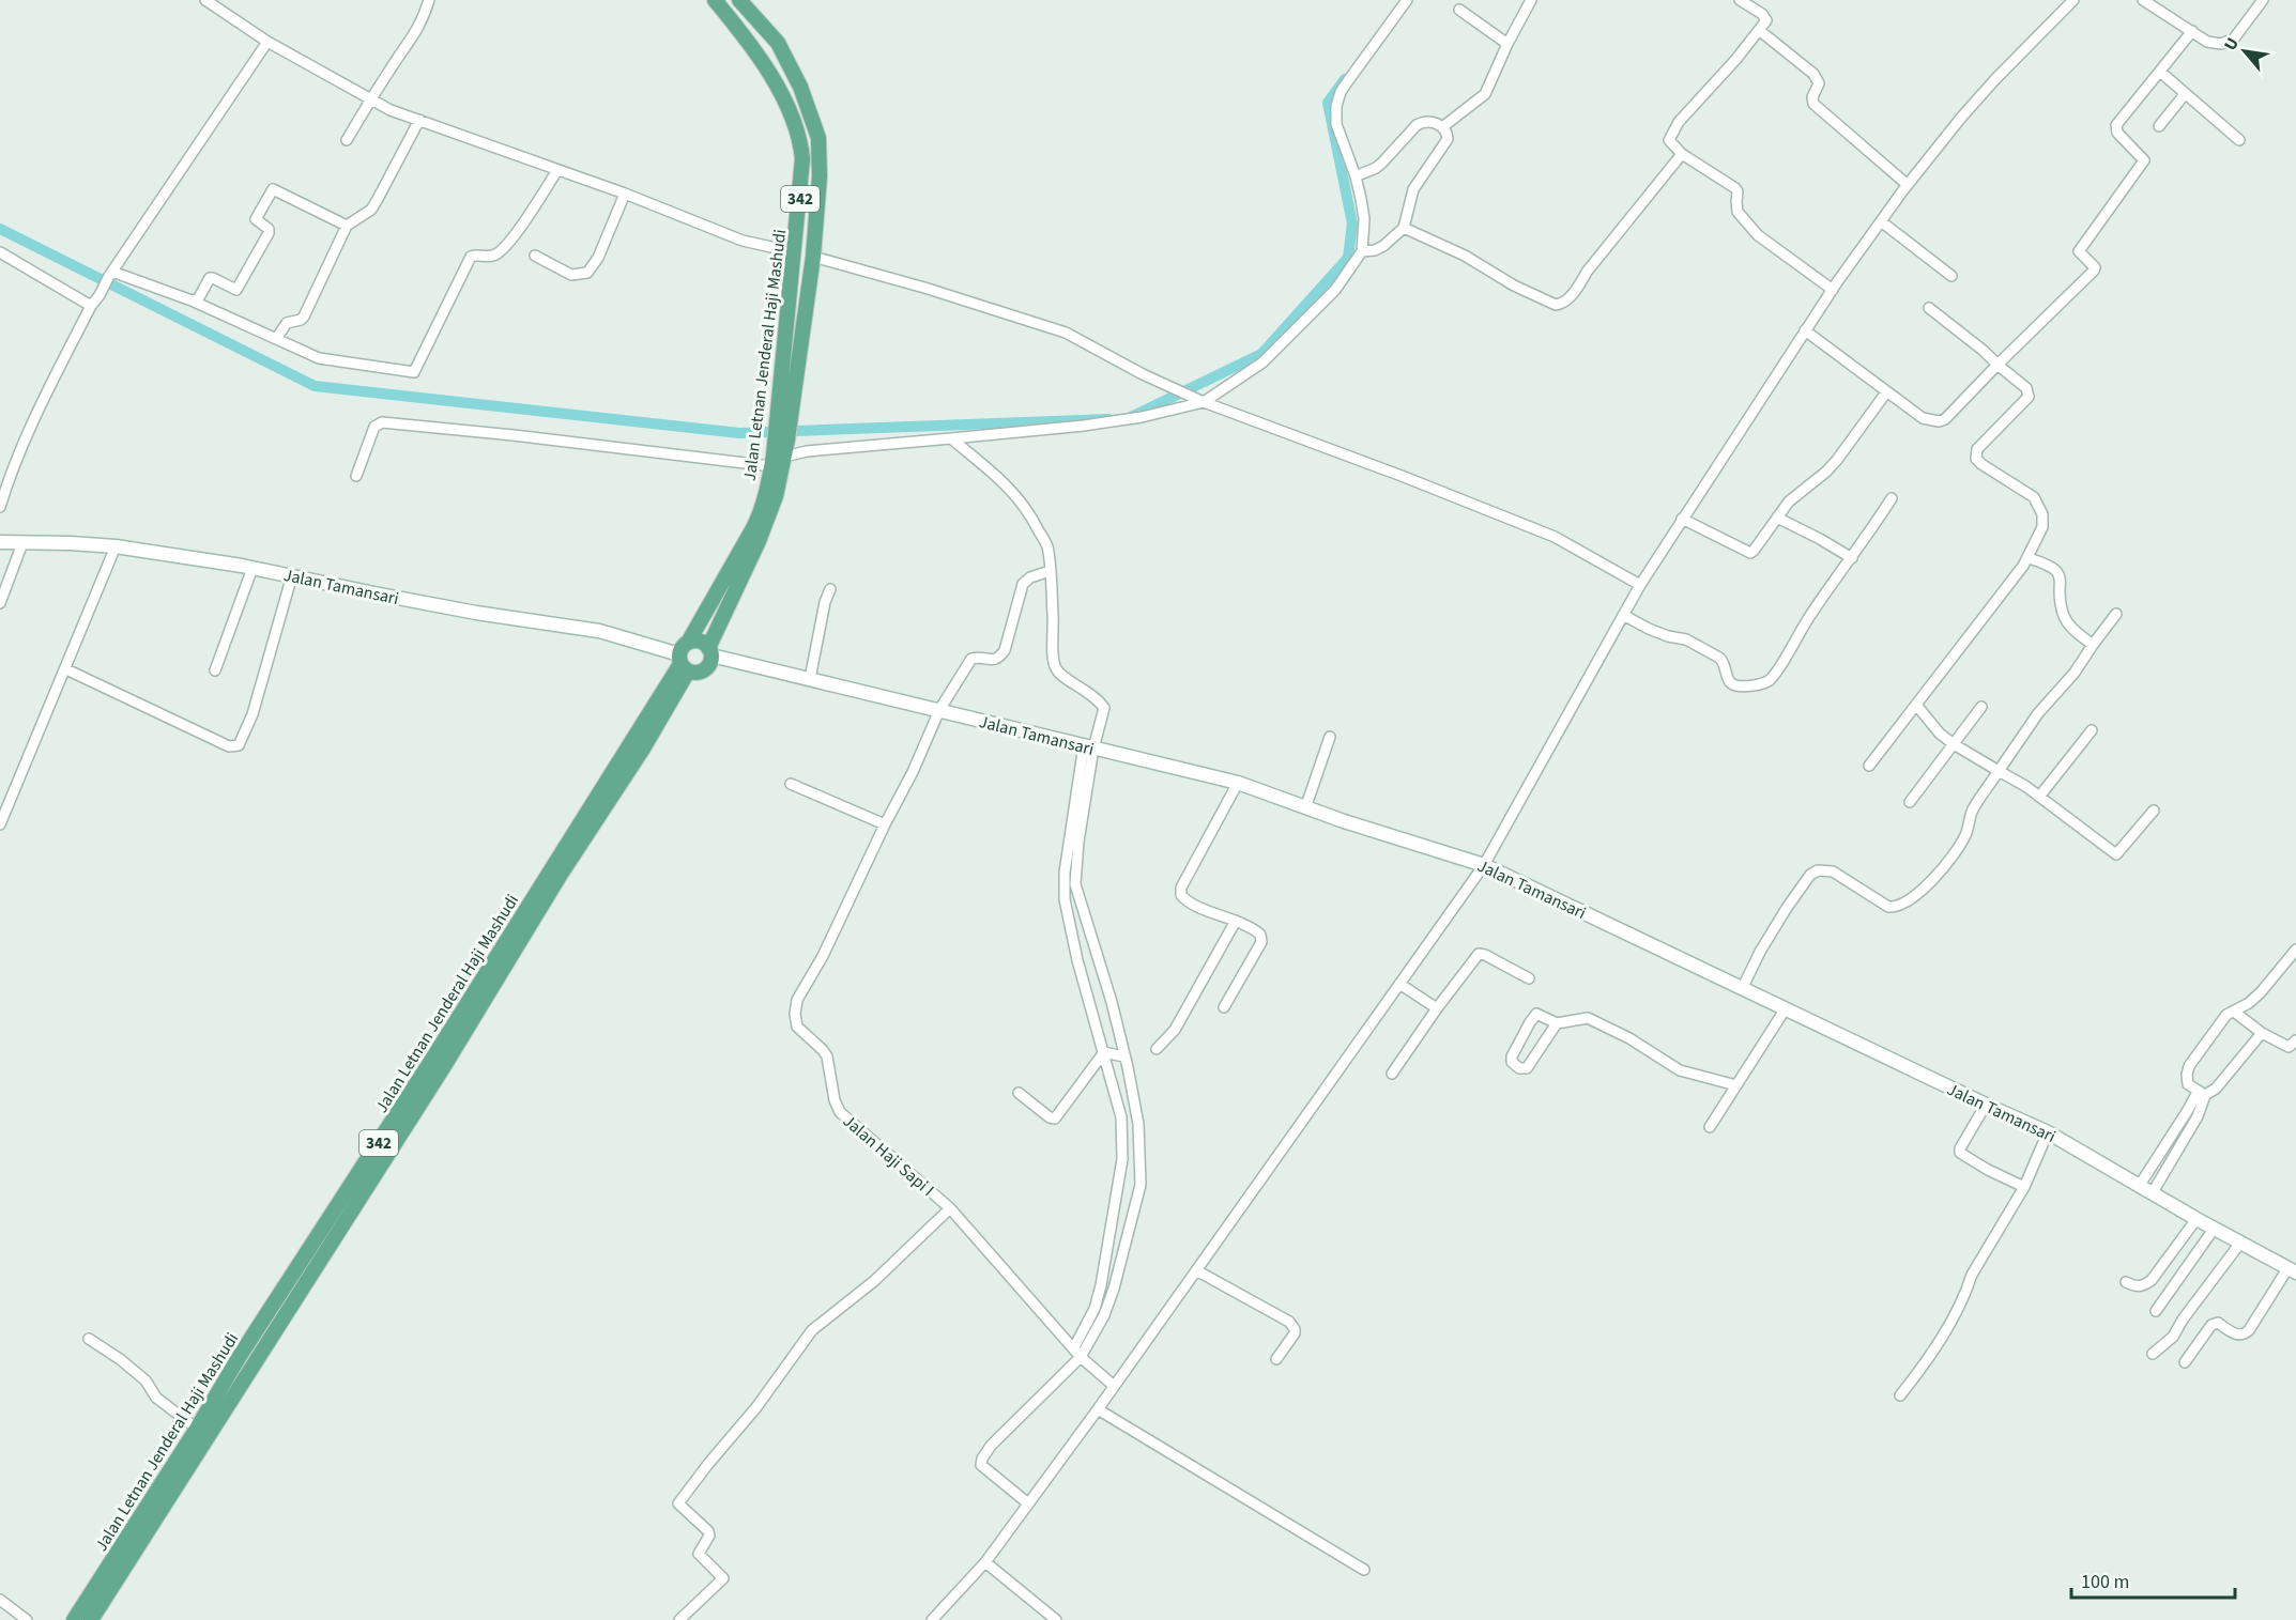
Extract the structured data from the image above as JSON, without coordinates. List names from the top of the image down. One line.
{"streets":{"main road":["342","Jalan Letnan Jenderal Haji Mashudi","Jalan Tamansari"],"street":["Jalan Haji Sapi I"]},"crossings":[["Jalan Letnan Jenderal Haji Mashudi","Jalan Tamansari"],["Jalan Tamansari","Jalan Haji Sapi I"]],"scale_bar":"100 m","north":"top left"}
